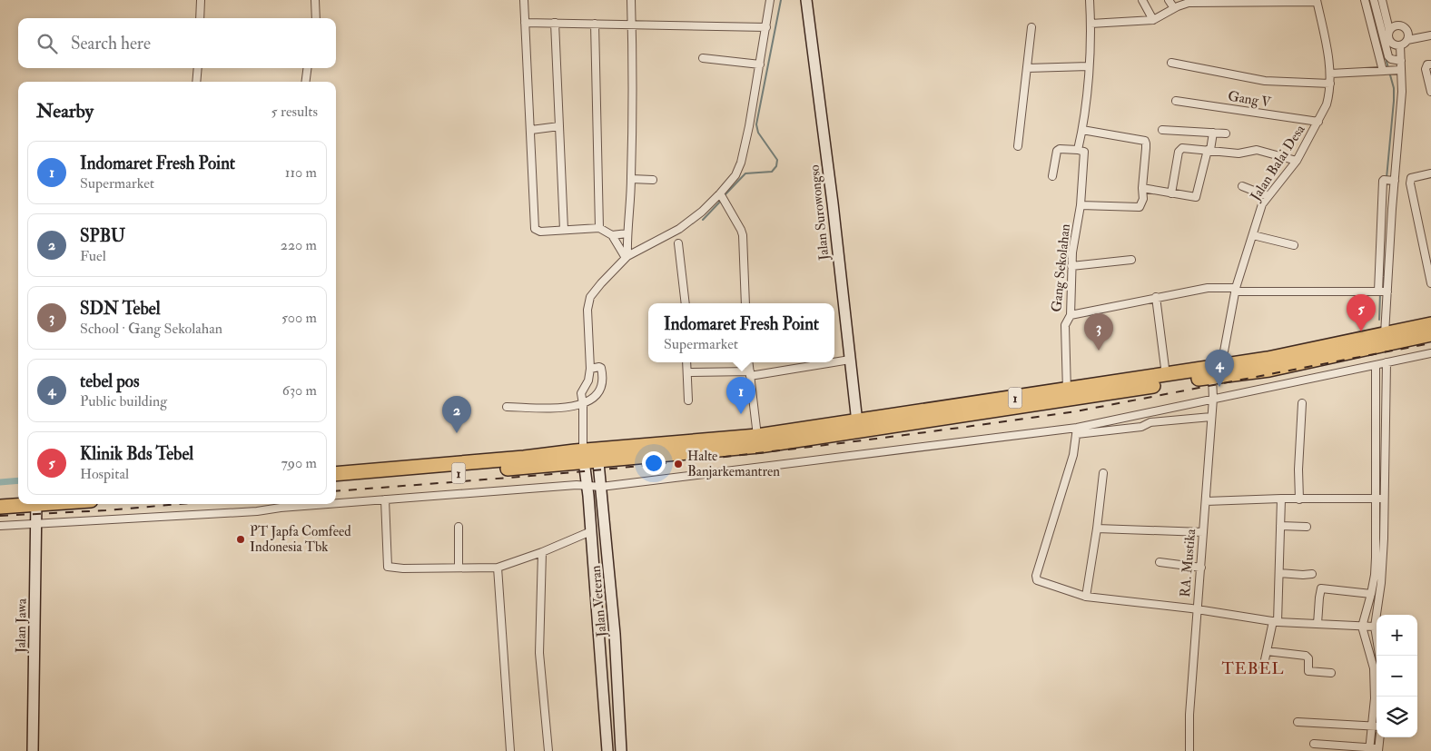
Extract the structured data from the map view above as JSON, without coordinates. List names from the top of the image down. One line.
{"streets":{"highway":["1"],"street":["Gang V","Jalan Balai Desa","Jalan Surowongso","Gang Sekolahan","RA. Mustika","Jalan Veteran","Jalan Jawa"]},"crossings":[["Gang V","Jalan Balai Desa"],["Jalan Balai Desa","1"],["Jalan Surowongso","1"],["Gang Sekolahan","1"],["1","RA. Mustika"],["1","Jalan Veteran"]],"districts":["TEBEL"],"places":["Halte Banjarkemantren","PT Japfa Comfeed Indonesia Tbk"],"page":{"search":"Search here","heading":["Nearby","5 results"],"list":[{"mark":"1","name":"Indomaret Fresh Point","note":"Supermarket","value":"110 m"},{"mark":"2","name":"SPBU","note":"Fuel","value":"220 m"},{"mark":"3","name":"SDN Tebel","note":"School · Gang Sekolahan","value":"500 m"},{"mark":"4","name":"tebel pos","note":"Public building","value":"630 m"},{"mark":"5","name":"Klinik Bds Tebel","note":"Hospital","value":"790 m"}],"pins":["5","3","4","1","2"],"popup":["Indomaret Fresh Point","Supermarket"],"map_buttons":["+","−"]}}
